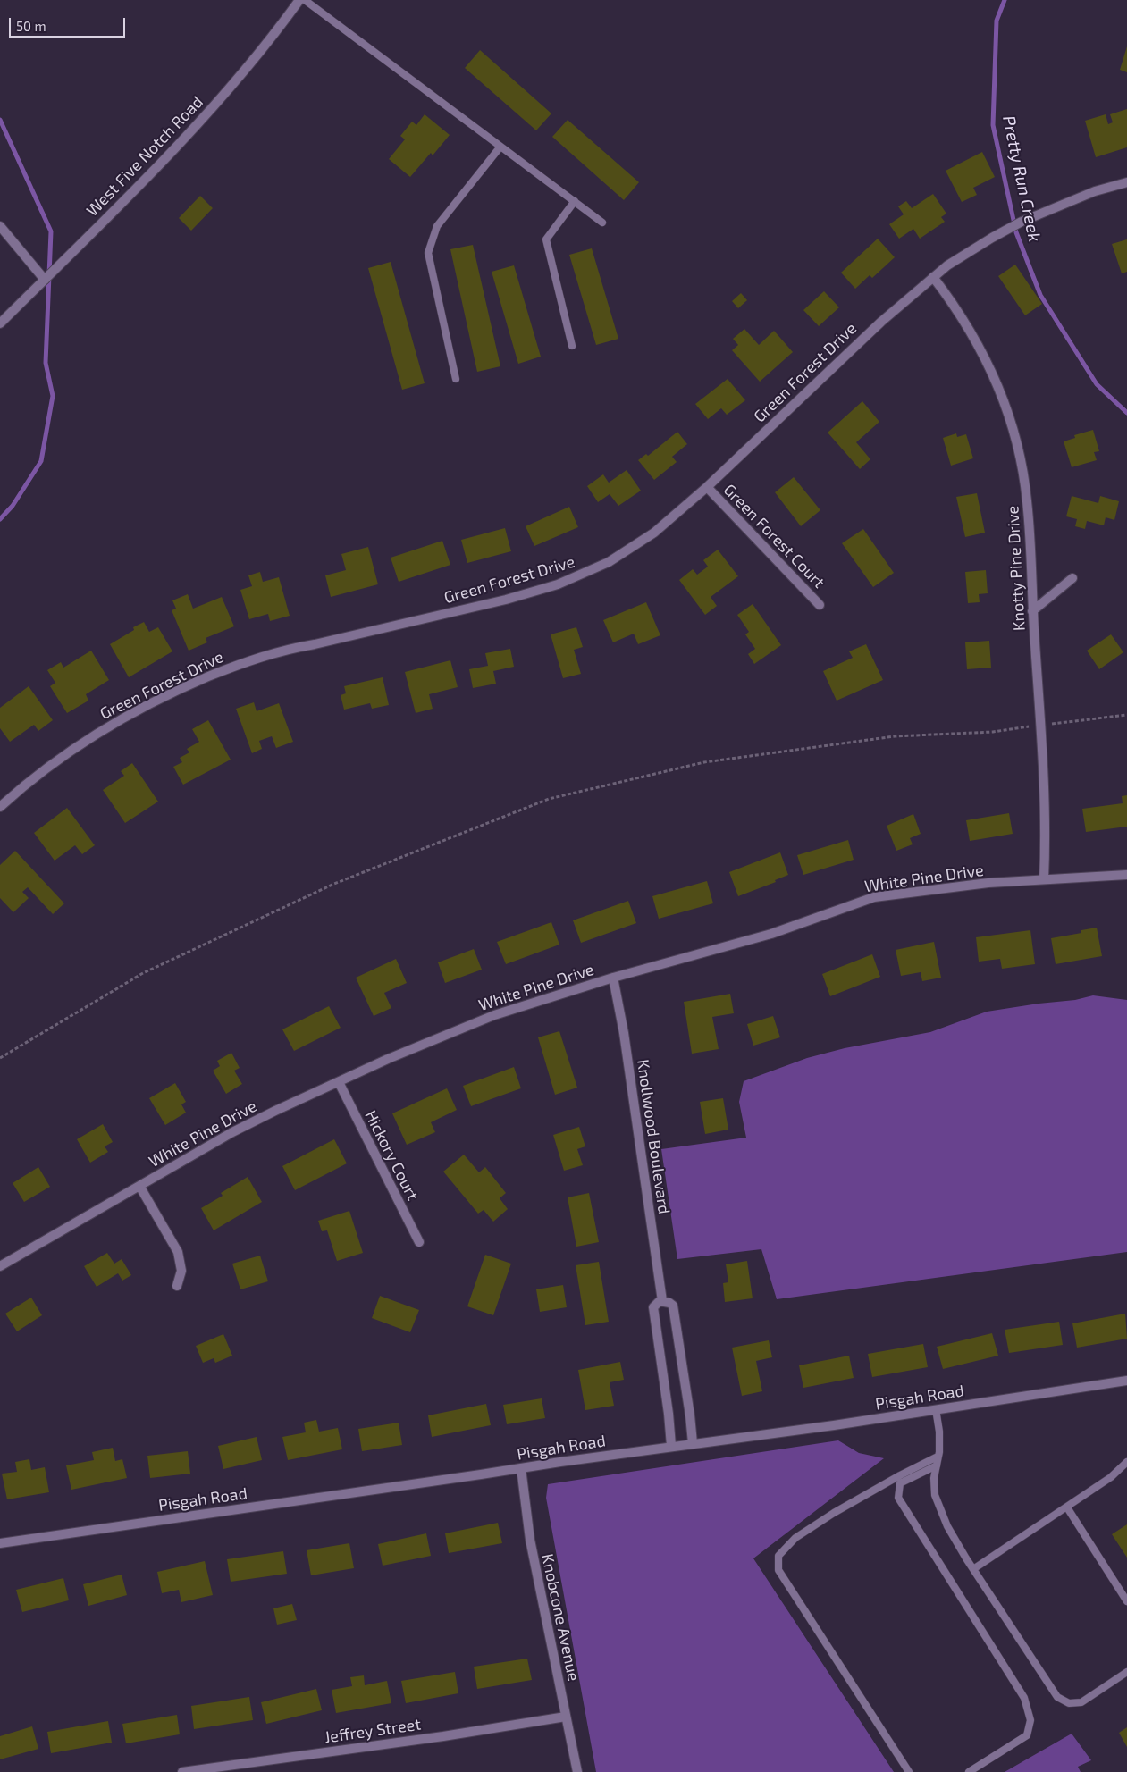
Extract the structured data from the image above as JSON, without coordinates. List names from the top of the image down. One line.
{"streets":{"street":["West Five Notch Road","Green Forest Drive","Green Forest Court","Knotty Pine Drive","White Pine Drive","Knollwood Boulevard","Hickory Court","Pisgah Road","Knobcone Avenue","Jeffrey Street"]},"crossings":[["Green Forest Drive","Green Forest Court"],["Green Forest Drive","Knotty Pine Drive"],["Knotty Pine Drive","White Pine Drive"],["White Pine Drive","Knollwood Boulevard"],["White Pine Drive","Hickory Court"],["Pisgah Road","Knobcone Avenue"],["Knobcone Avenue","Jeffrey Street"]],"water":["Pretty Run Creek"],"scale_bar":"50 m"}
